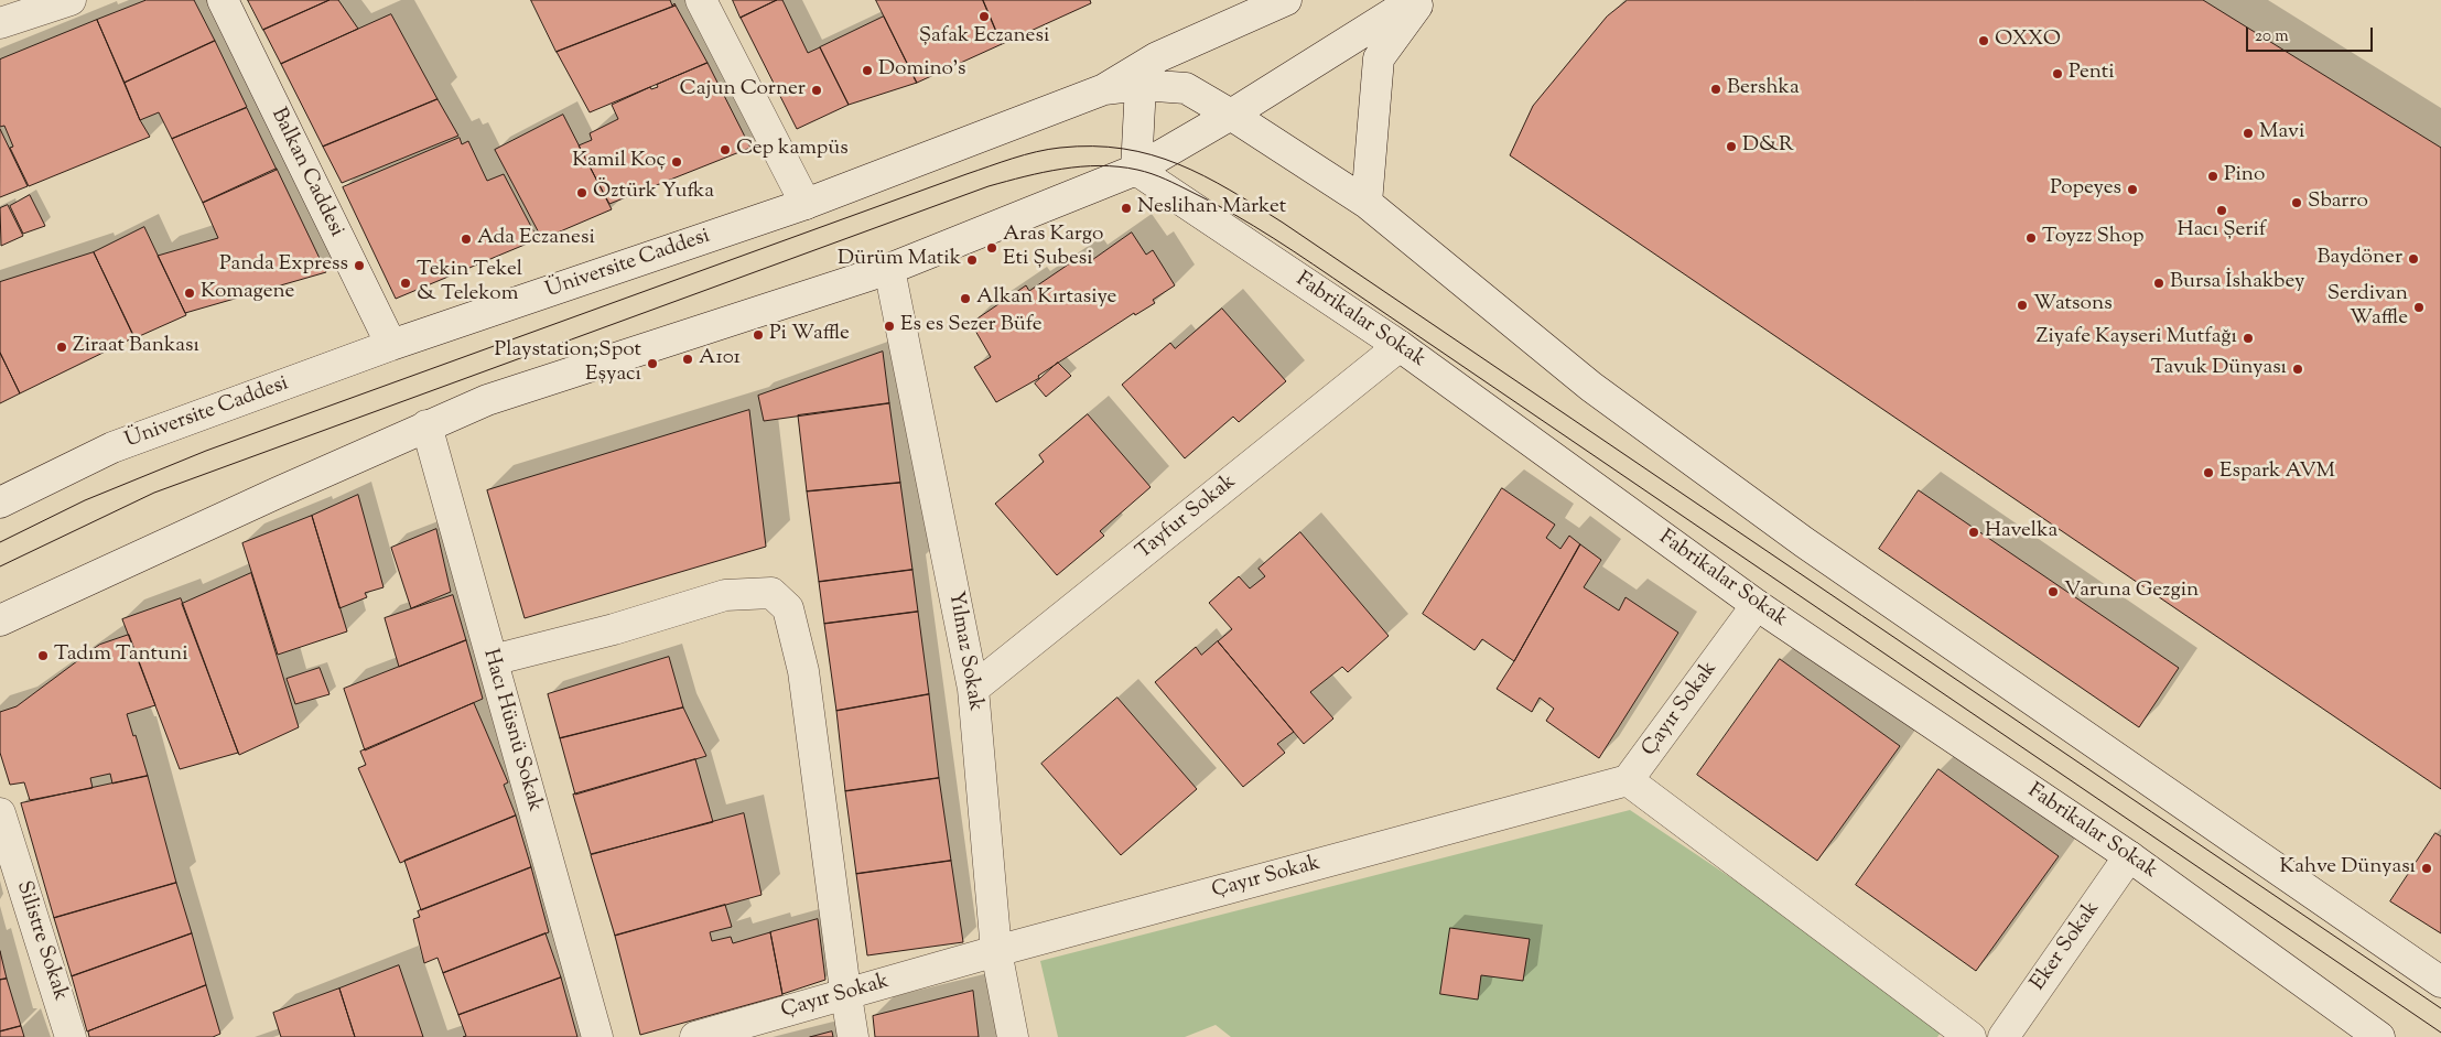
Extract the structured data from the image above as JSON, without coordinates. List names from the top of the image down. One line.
{"streets":{"main road":["Balkan Caddesi","Üniversite Caddesi","Fabrikalar Sokak","Tayfur Sokak","Yılmaz Sokak","Çayır Sokak","Hacı Hüsnü Sokak","Silistre Sokak","Eker Sokak"]},"crossings":[["Balkan Caddesi","Üniversite Caddesi"],["Fabrikalar Sokak","Tayfur Sokak"],["Fabrikalar Sokak","Çayır Sokak"],["Fabrikalar Sokak","Eker Sokak"],["Tayfur Sokak","Yılmaz Sokak"],["Yılmaz Sokak","Çayır Sokak"]],"places":["Şafak Eczanesi","OXXO","Domino's","Penti","Bershka","Cajun Corner","Mavi","D&R","Cep kampüs","Kamil Koç","Pino","Popeyes","Öztürk Yufka","Sbarro","Neslihan Market","Hacı Şerif","Toyzz Shop","Ada Eczanesi","Aras Kargo Eti Şubesi","Baydöner","Dürüm Matik","Panda Express","Tekin Tekel & Telekom","Bursa İshakbey","Komagene","Alkan Kırtasiye","Watsons","Serdivan Waffle","Es es Sezer Büfe","Pi Waffle","Ziyafe Kayseri Mutfağı","Ziraat Bankası","A101","Playstation;Spot Eşyacı","Tavuk Dünyası","Espark AVM","Havelka","Varuna Gezgin","Tadım Tantuni","Kahve Dünyası"],"scale_bar":"20 m"}
